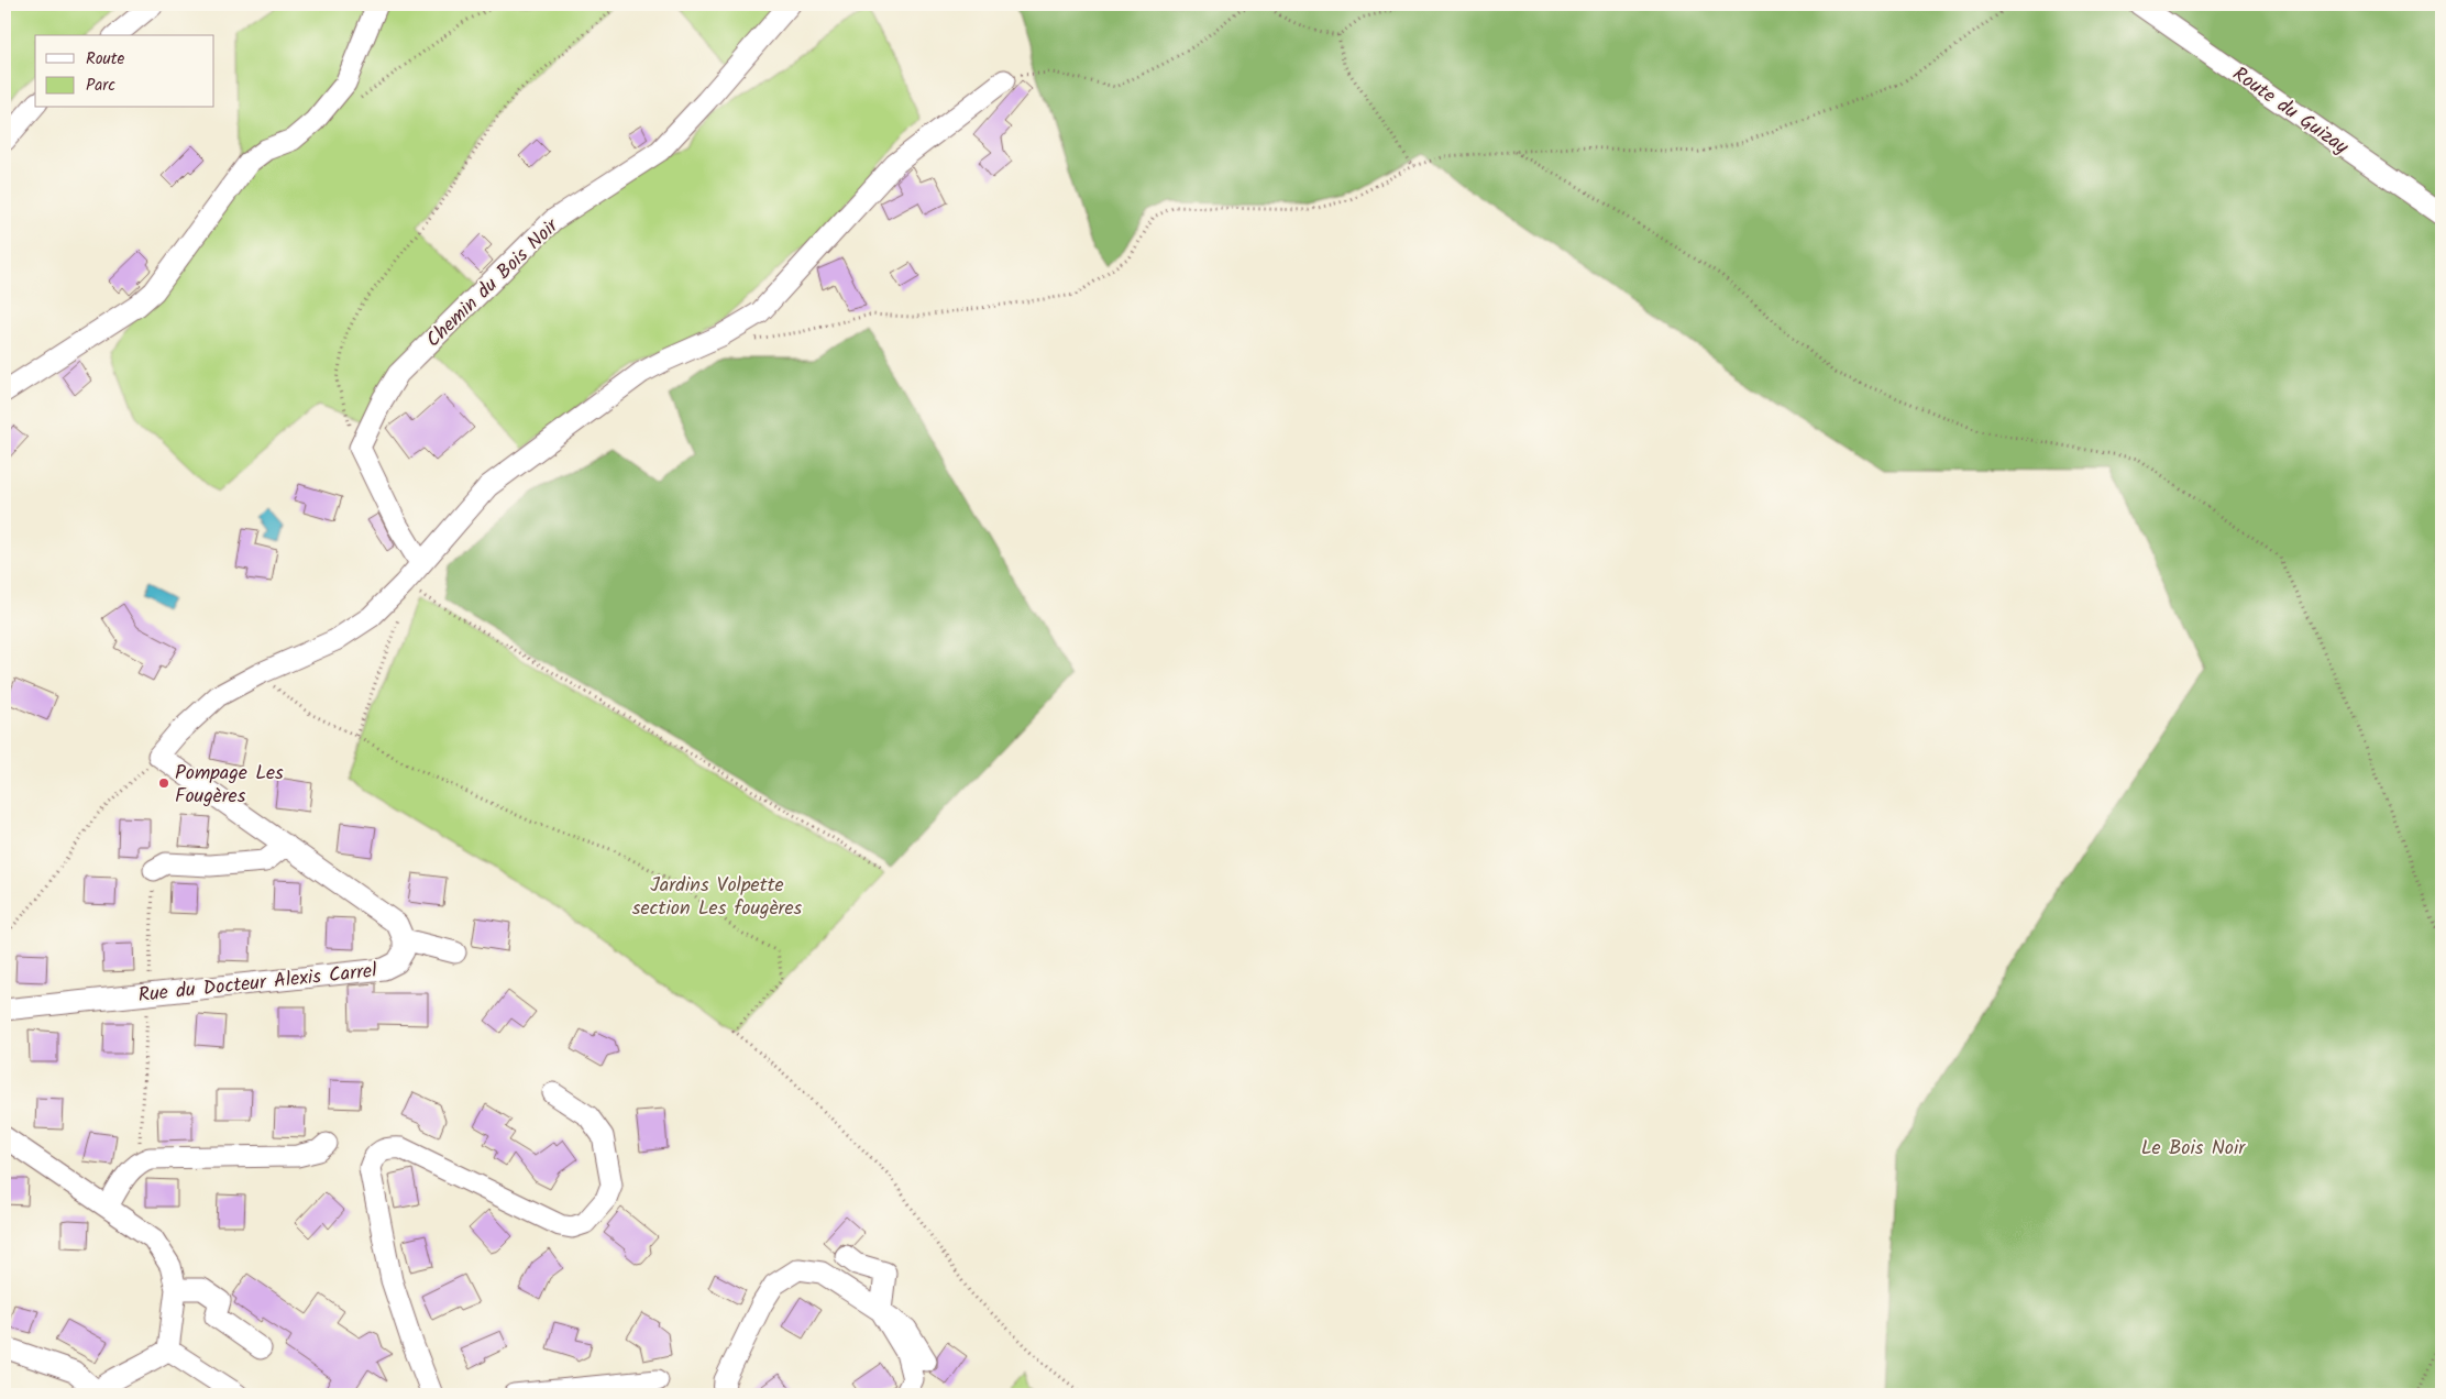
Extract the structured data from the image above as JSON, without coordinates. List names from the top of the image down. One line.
{"streets":{"street":["Route du Guizay","Chemin du Bois Noir","Rue du Docteur Alexis Carrel"]},"parks":["Jardins Volpette section Les fougères","Le Bois Noir"],"places":["Pompage Les Fougères"],"legend":["Route","Parc"]}
